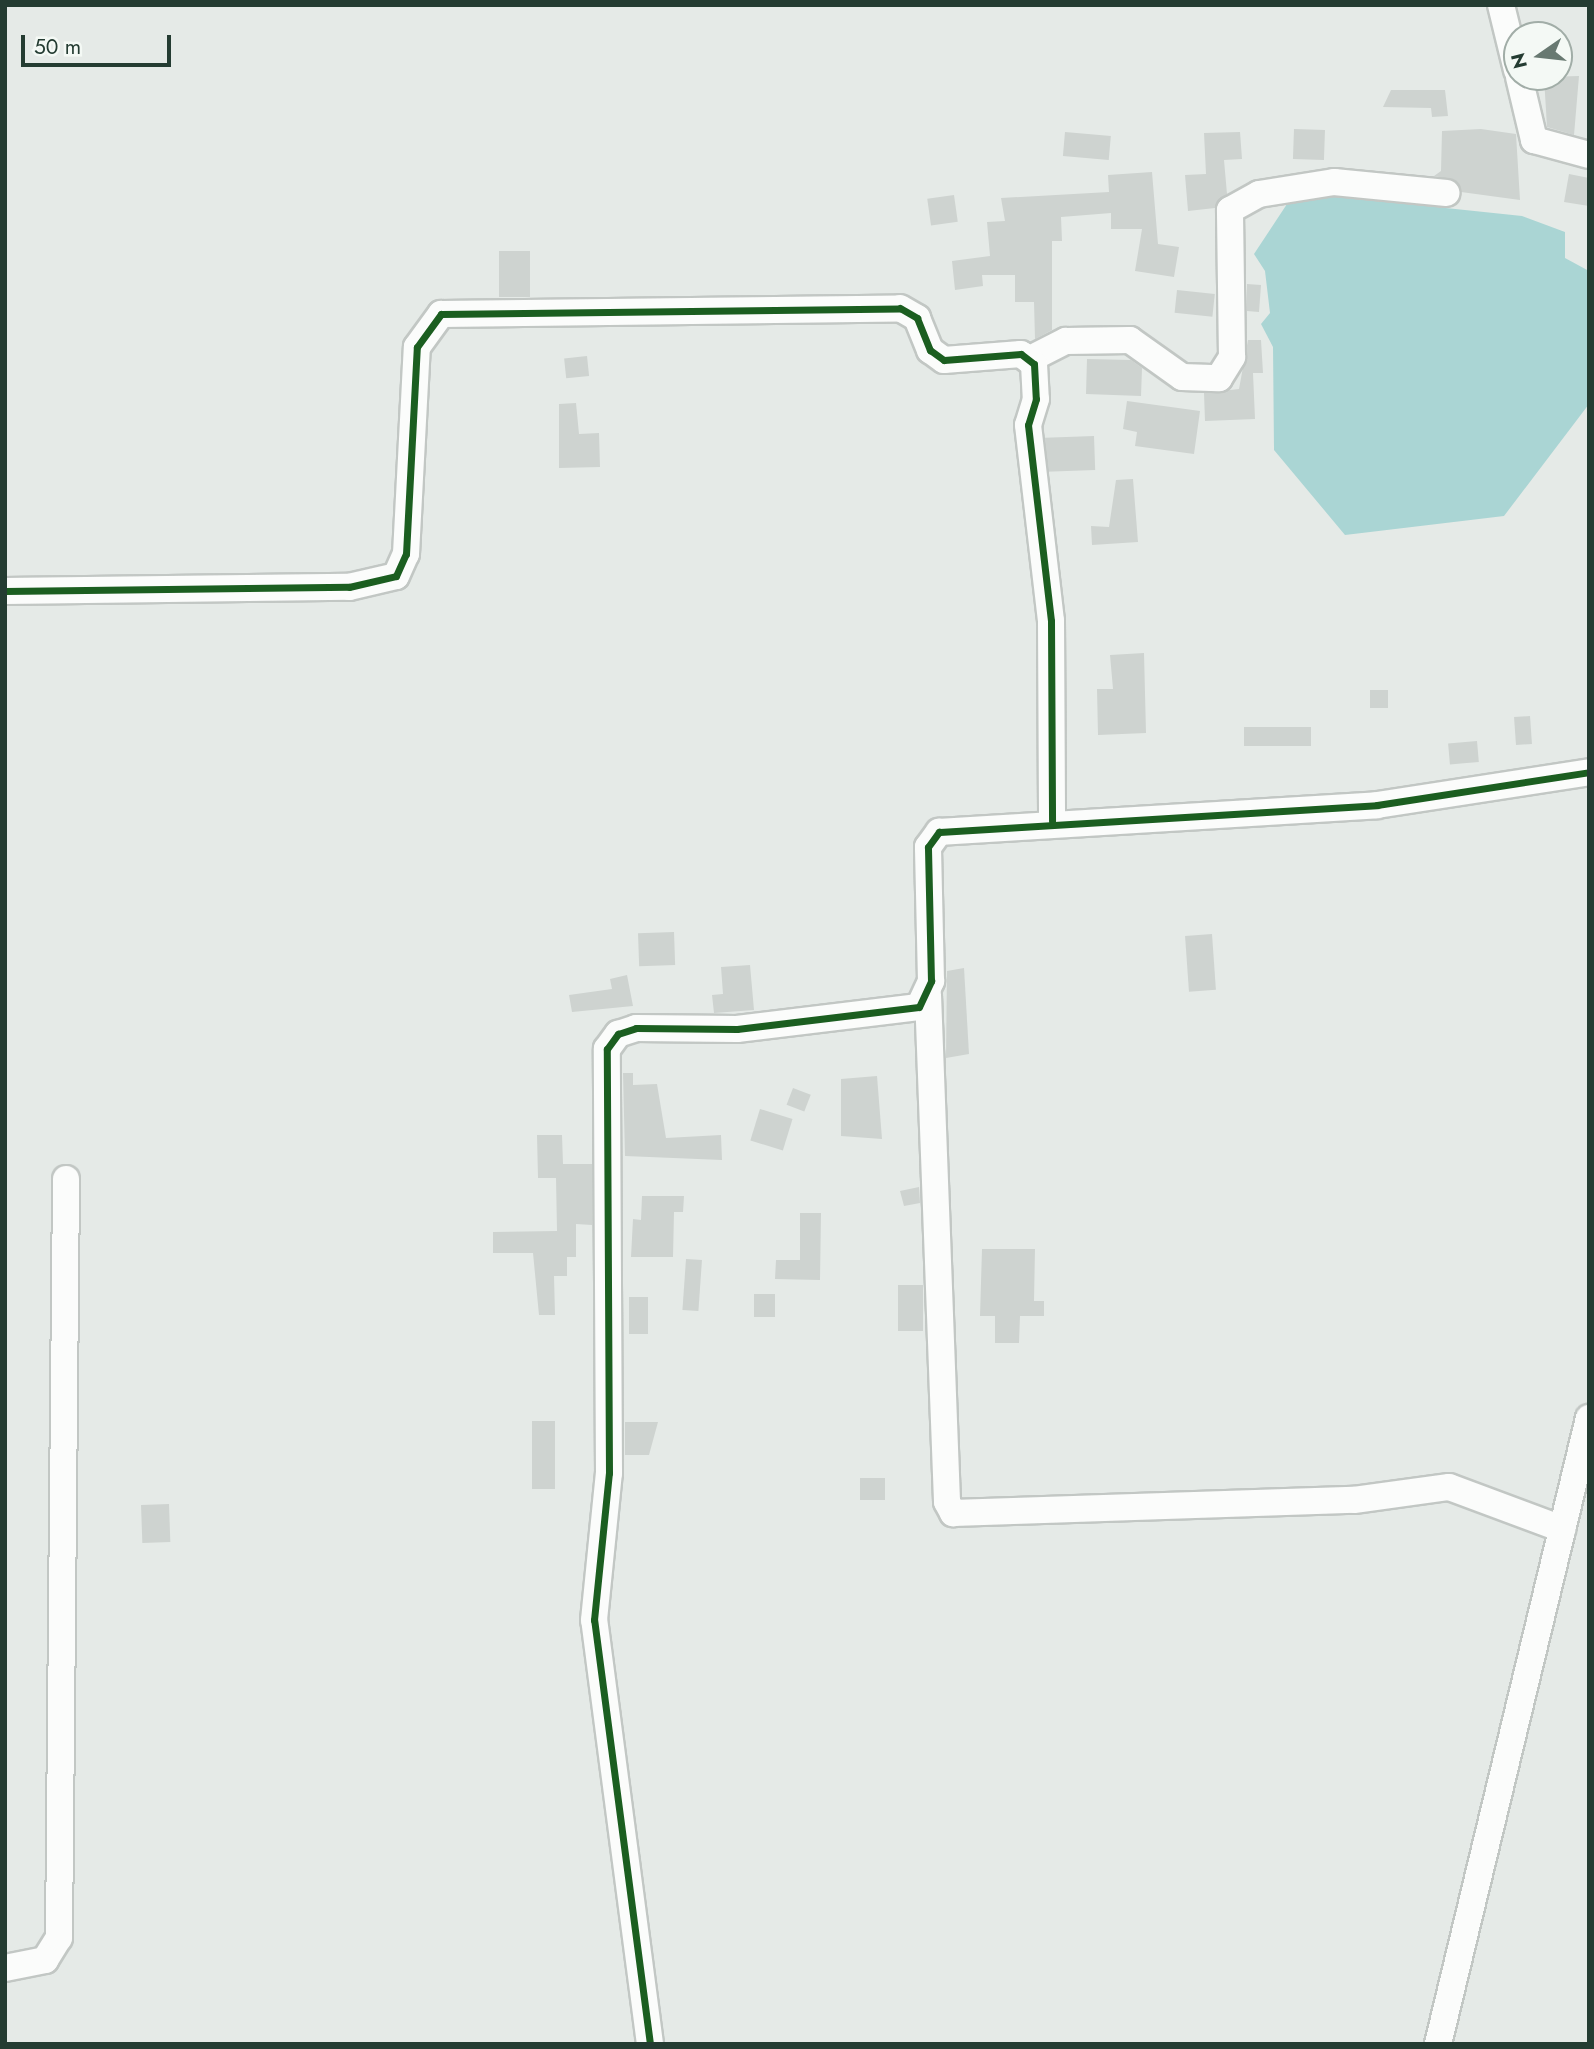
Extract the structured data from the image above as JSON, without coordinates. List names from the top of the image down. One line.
{"scale_bar":"50 m","north":"left"}
